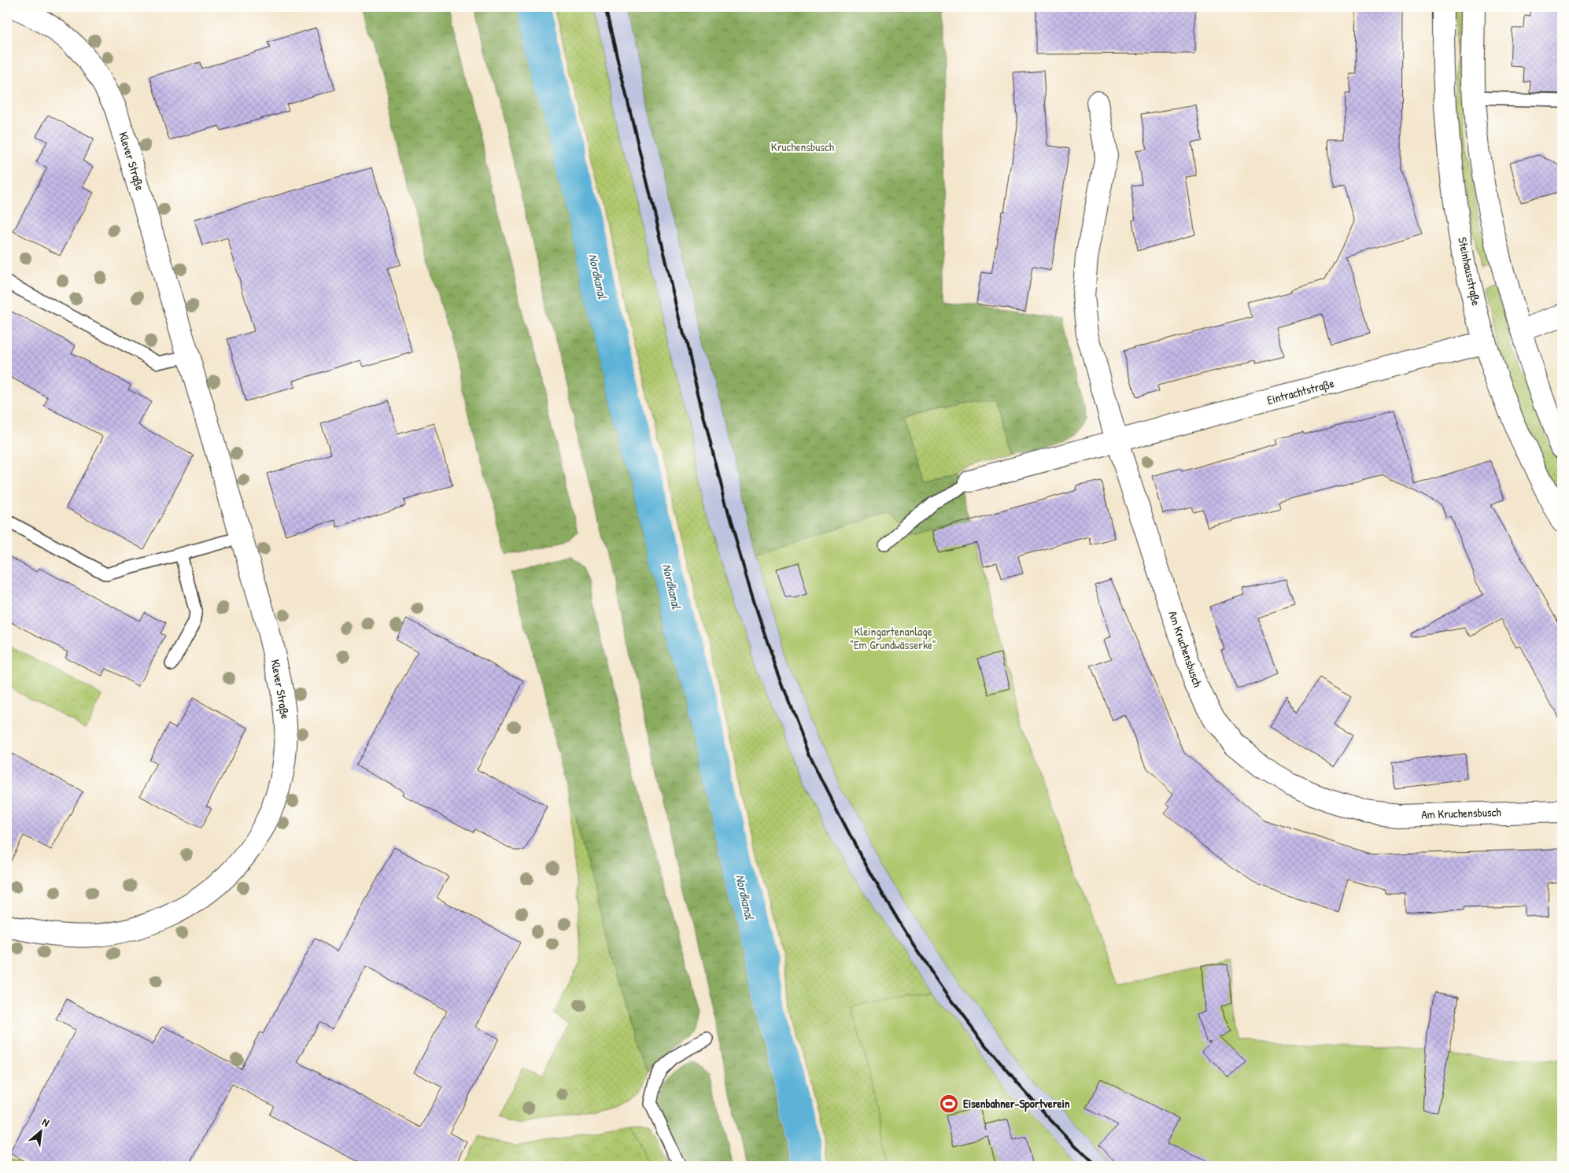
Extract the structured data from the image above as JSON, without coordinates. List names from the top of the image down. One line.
{"streets":{"street":["Klever Straße","Steinhausstraße","Eintrachtstraße","Am Kruchensbusch"]},"crossings":[["Steinhausstraße","Eintrachtstraße"],["Eintrachtstraße","Am Kruchensbusch"]],"water":["Nordkanal"],"parks":["Kruchensbusch","Kleingartenanlage \"Em Grundwässerke\""],"places":{"sports":["Eisenbahner-Sportverein"]},"north":"top right"}
